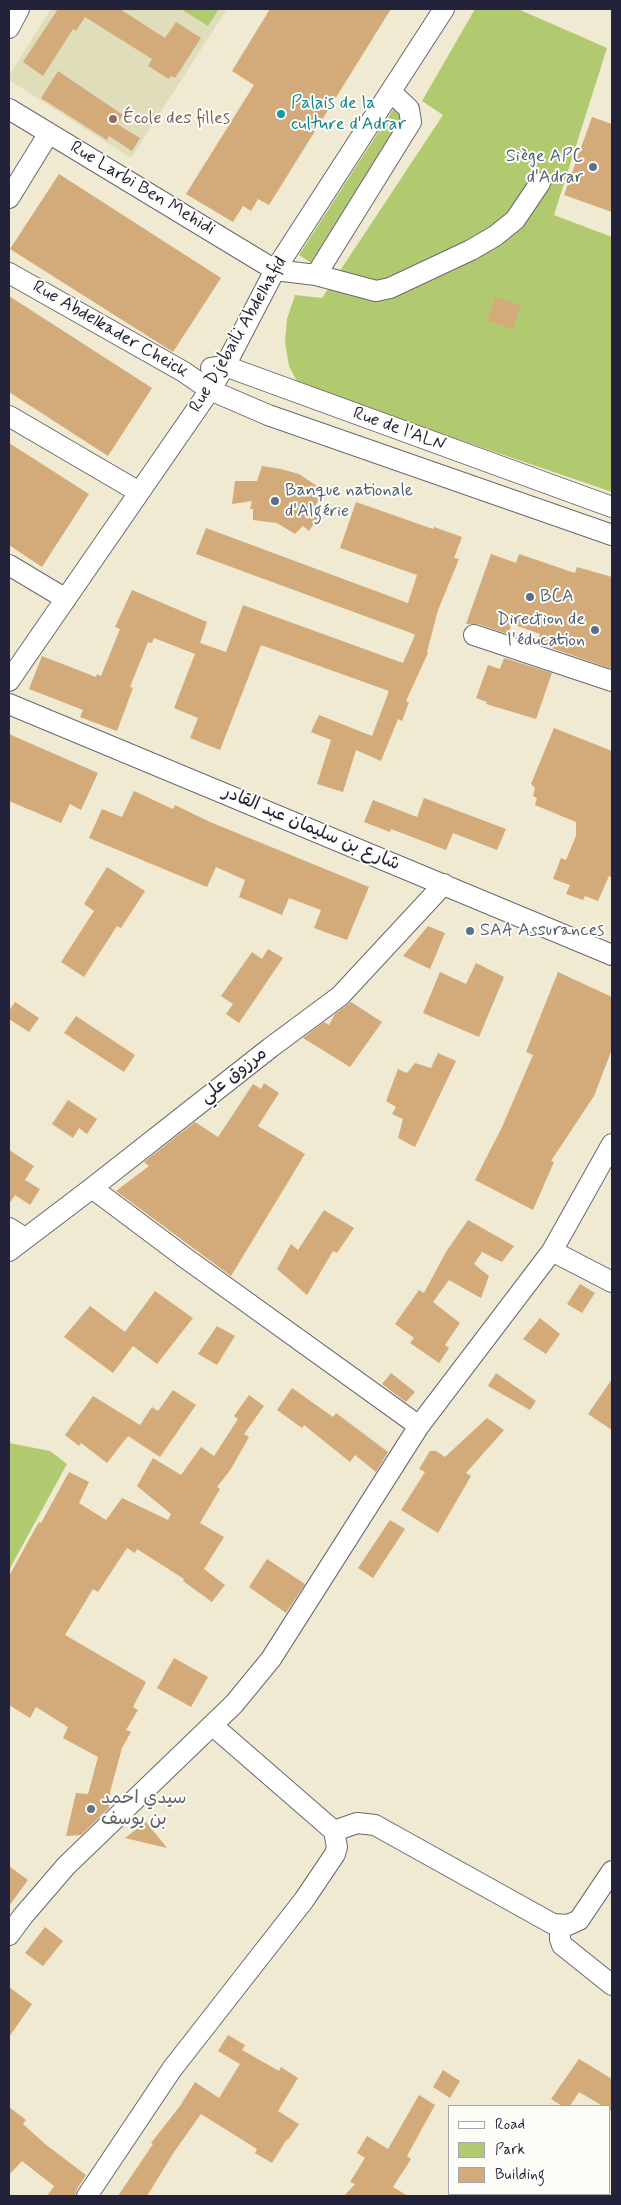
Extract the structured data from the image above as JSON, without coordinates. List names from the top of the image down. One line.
{"streets":{"street":["Rue Larbi Ben Mehidi","Rue Abdelkader Cheick","Rue Djebaili Abdelhafid","Rue de l'ALN","شارع بن سليمان عبد القادر","مرزوق علي"]},"crossings":[["Rue Larbi Ben Mehidi","Rue Djebaili Abdelhafid"],["Rue Abdelkader Cheick","Rue Djebaili Abdelhafid"],["Rue Abdelkader Cheick","Rue de l'ALN"],["Rue Djebaili Abdelhafid","Rue de l'ALN"],["شارع بن سليمان عبد القادر","مرزوق علي"]],"places":["Palais de la culture d'Adrar","École des filles","Siège APC d'Adrar","Banque nationale d'Algérie","BCA","Direction de l'éducation","SAA Assurances","سيدي احمد بن يوسف"],"legend":["Road","Park","Building"]}
